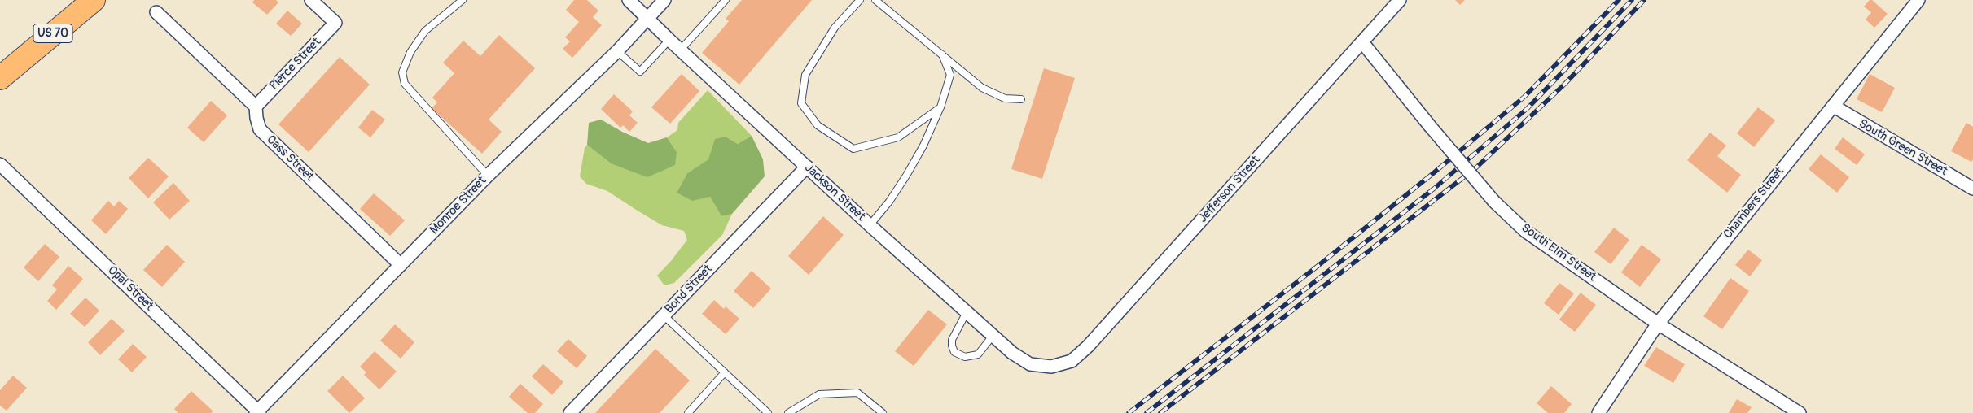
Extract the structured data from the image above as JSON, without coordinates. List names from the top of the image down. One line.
{"streets":{"highway":["US 70"],"street":["Pierce Street","South Green Street","Cass Street","Jefferson Street","Jackson Street","Chambers Street","Monroe Street","South Elm Street","Opal Street","Bond Street"]},"crossings":[["Pierce Street","Cass Street"],["South Green Street","Chambers Street"],["Cass Street","Monroe Street"],["Jefferson Street","Jackson Street"],["Jefferson Street","South Elm Street"],["Jackson Street","Monroe Street"],["Jackson Street","Bond Street"],["Chambers Street","South Elm Street"],["Monroe Street","Opal Street"]]}
